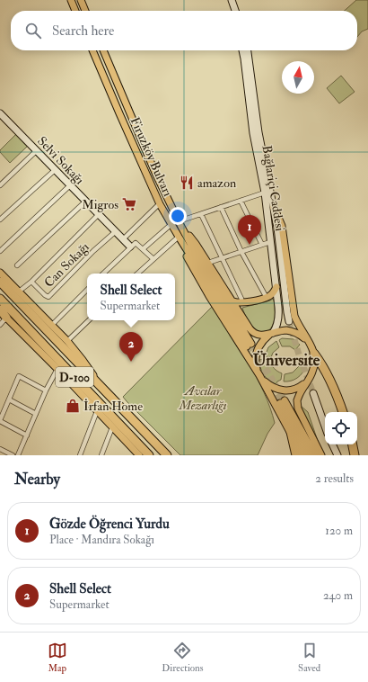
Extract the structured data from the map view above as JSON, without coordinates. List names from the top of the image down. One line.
{"streets":{"highway":["D-100"],"main road":["Firuzköy Bulvarı","Selvi Sokağı","Bağlariçi Caddesi"],"street":["Can Sokağı"]},"crossings":[["Selvi Sokağı","Can Sokağı"]],"districts":["Üniversite"],"parks":["Avcılar Mezarlığı"],"places":{"restaurant":["amazon"],"supermarket":["Migros"],"shop":["İrfan Home"]},"north":"top","page":{"search":"Search here","pins":["1","2"],"popup":["Shell Select","Supermarket"],"heading":["Nearby","2 results"],"list":[{"mark":"1","name":"Gözde Öğrenci Yurdu","note":"Place · Mandıra Sokağı","value":"120 m"},{"mark":"2","name":"Shell Select","note":"Supermarket","value":"240 m"}],"nav":["Map","Directions","Saved"]}}
